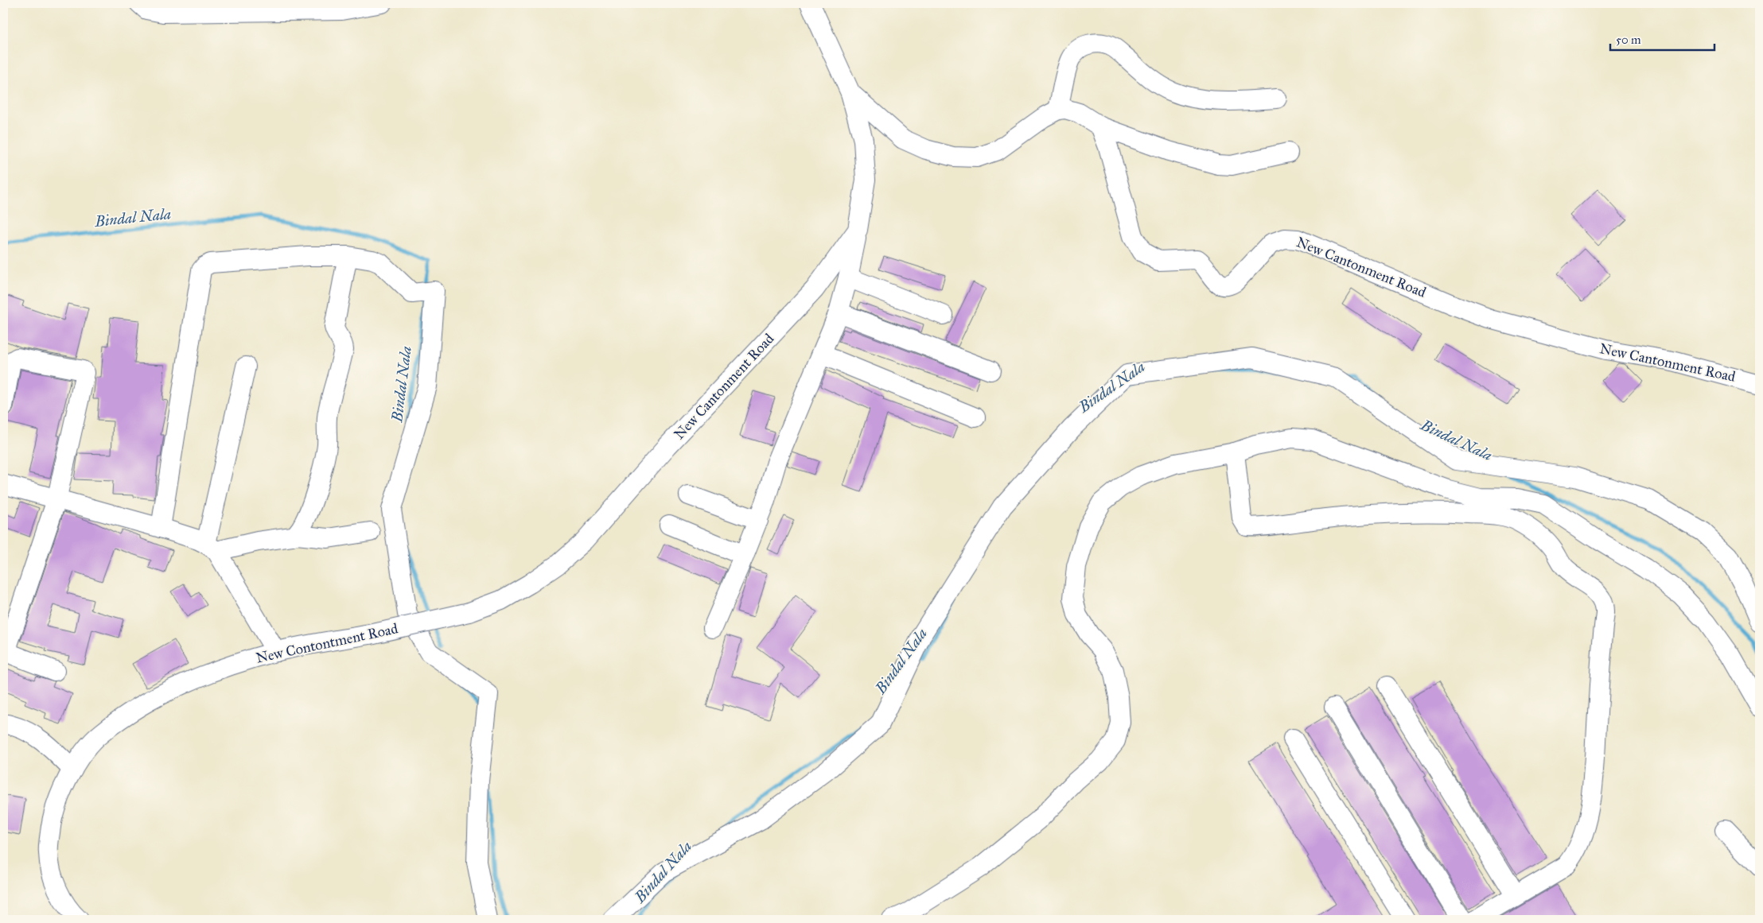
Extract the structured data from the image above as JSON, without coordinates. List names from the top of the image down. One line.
{"streets":{"street":["New Cantonment Road","New Contontment Road"]},"crossings":[["New Cantonment Road","New Contontment Road"]],"water":["Bindal Nala"],"scale_bar":"50 m"}
